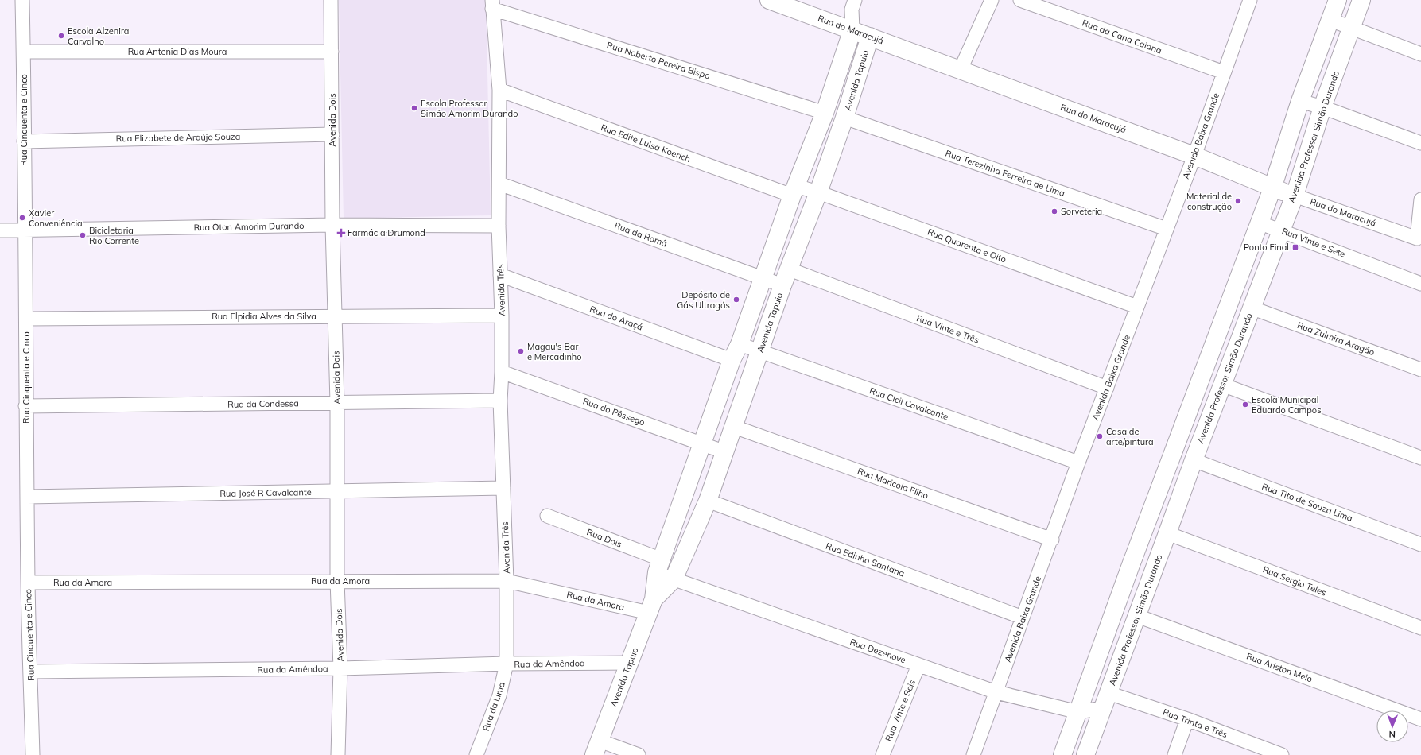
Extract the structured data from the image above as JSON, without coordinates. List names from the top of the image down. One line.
{"streets":{"street":["Rua do Maracujá","Rua da Cana Caiana","Rua Antenia Dias Moura","Rua Noberto Pereira Bispo","Avenida Tapuio","Rua Cinquenta e Cinco","Avenida Dois","Avenida Baixa Grande","Avenida Professor Simão Durando","Rua Elizabete de Araújo Souza","Rua Edite Luisa Koerich","Rua Terezinha Ferreira de Lima","Rua Oton Amorim Durando","Rua da Româ","Rua Vinte e Sete","Rua Quarenta e Oito","Avenida Três","Rua Elpidia Alves da Silva","Rua do Araçá","Rua Vinte e Três","Rua Zulmira Aragão","Rua da Condessa","Rua Cicil Cavalcante","Rua do Pêssego","Rua Maricola Filho","Rua José R Cavalcante","Rua Tito de Souza Lima","Rua Dois","Rua Edinho Santana","Rua da Amora","Rua Sergio Teles","Rua Dezenove","Rua da Amêndoa","Rua Ariston Melo","Rua da Lima","Rua Vinte e Seis","Rua Trinta e Três"]},"crossings":[["Rua do Maracujá","Avenida Tapuio"],["Rua do Maracujá","Avenida Baixa Grande"],["Rua do Maracujá","Avenida Professor Simão Durando"],["Rua da Cana Caiana","Avenida Baixa Grande"],["Rua Antenia Dias Moura","Rua Cinquenta e Cinco"],["Rua Antenia Dias Moura","Avenida Dois"],["Rua Noberto Pereira Bispo","Avenida Tapuio"],["Rua Noberto Pereira Bispo","Avenida Três"],["Avenida Tapuio","Rua Edite Luisa Koerich"],["Avenida Tapuio","Rua Terezinha Ferreira de Lima"],["Avenida Tapuio","Rua da Româ"],["Avenida Tapuio","Rua Quarenta e Oito"],["Avenida Tapuio","Rua do Araçá"],["Avenida Tapuio","Rua Vinte e Três"],["Avenida Tapuio","Rua Cicil Cavalcante"],["Avenida Tapuio","Rua do Pêssego"],["Avenida Tapuio","Rua Maricola Filho"],["Avenida Tapuio","Rua Dois"],["Avenida Tapuio","Rua Edinho Santana"],["Avenida Tapuio","Rua da Amora"],["Avenida Tapuio","Rua Dezenove"],["Avenida Tapuio","Rua da Amêndoa"],["Rua Cinquenta e Cinco","Rua Elizabete de Araújo Souza"],["Rua Cinquenta e Cinco","Rua Oton Amorim Durando"],["Rua Cinquenta e Cinco","Rua Elpidia Alves da Silva"],["Rua Cinquenta e Cinco","Rua da Condessa"],["Rua Cinquenta e Cinco","Rua José R Cavalcante"],["Rua Cinquenta e Cinco","Rua da Amora"],["Rua Cinquenta e Cinco","Rua da Amêndoa"],["Avenida Dois","Rua Elizabete de Araújo Souza"],["Avenida Dois","Rua Oton Amorim Durando"],["Avenida Dois","Rua Elpidia Alves da Silva"],["Avenida Dois","Rua da Condessa"],["Avenida Dois","Rua José R Cavalcante"],["Avenida Dois","Rua da Amora"],["Avenida Dois","Rua da Amêndoa"],["Avenida Baixa Grande","Rua Terezinha Ferreira de Lima"],["Avenida Baixa Grande","Rua Quarenta e Oito"],["Avenida Baixa Grande","Rua Vinte e Três"],["Avenida Baixa Grande","Rua Cicil Cavalcante"],["Avenida Baixa Grande","Rua Maricola Filho"],["Avenida Baixa Grande","Rua Edinho Santana"],["Avenida Baixa Grande","Rua Dezenove"],["Avenida Professor Simão Durando","Rua Vinte e Sete"],["Avenida Professor Simão Durando","Rua Zulmira Aragão"],["Avenida Professor Simão Durando","Rua Tito de Souza Lima"],["Avenida Professor Simão Durando","Rua Sergio Teles"],["Avenida Professor Simão Durando","Rua Dezenove"],["Avenida Professor Simão Durando","Rua Ariston Melo"],["Avenida Professor Simão Durando","Rua Trinta e Três"],["Rua Edite Luisa Koerich","Rua Quarenta e Oito"],["Rua Edite Luisa Koerich","Avenida Três"],["Rua Oton Amorim Durando","Avenida Três"],["Rua da Româ","Avenida Três"],["Avenida Três","Rua Elpidia Alves da Silva"],["Avenida Três","Rua do Araçá"],["Avenida Três","Rua da Condessa"],["Avenida Três","Rua do Pêssego"],["Avenida Três","Rua José R Cavalcante"],["Avenida Três","Rua da Amora"],["Avenida Três","Rua da Lima"],["Rua Dois","Rua Dezenove"],["Rua da Amora","Rua da Lima"],["Rua Dezenove","Rua Vinte e Seis"],["Rua Dezenove","Rua Trinta e Três"],["Rua da Amêndoa","Rua da Lima"]],"places":{"other":["Escola Alzenira Carvalho","Escola Professor Simão Amorim Durando","Material de construção","Sorveteria","Xavier Conveniência","Bicicletaria Rio Corrente","Depósito de Gás Ultragás","Magau's Bar e Mercadinho","Escola Municipal Eduardo Campos","Casa de arte/pintura"],"health":["Farmácia Drumond"],"transit":["Ponto Final"]},"north":"bottom"}
